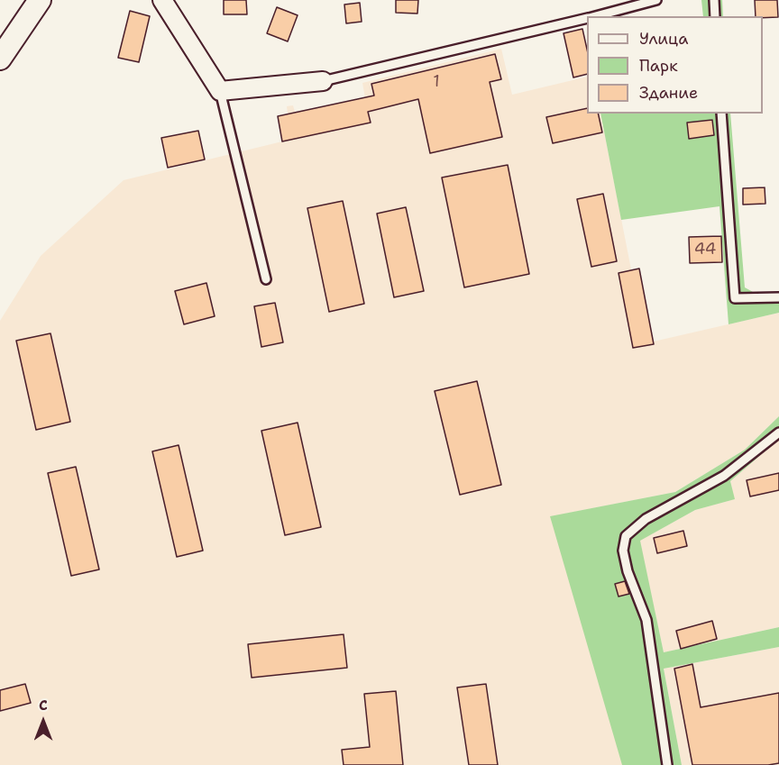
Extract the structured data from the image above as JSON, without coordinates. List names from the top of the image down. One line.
{"house_numbers":["1","44"],"legend":["Улица","Парк","Здание"],"north":"top"}
